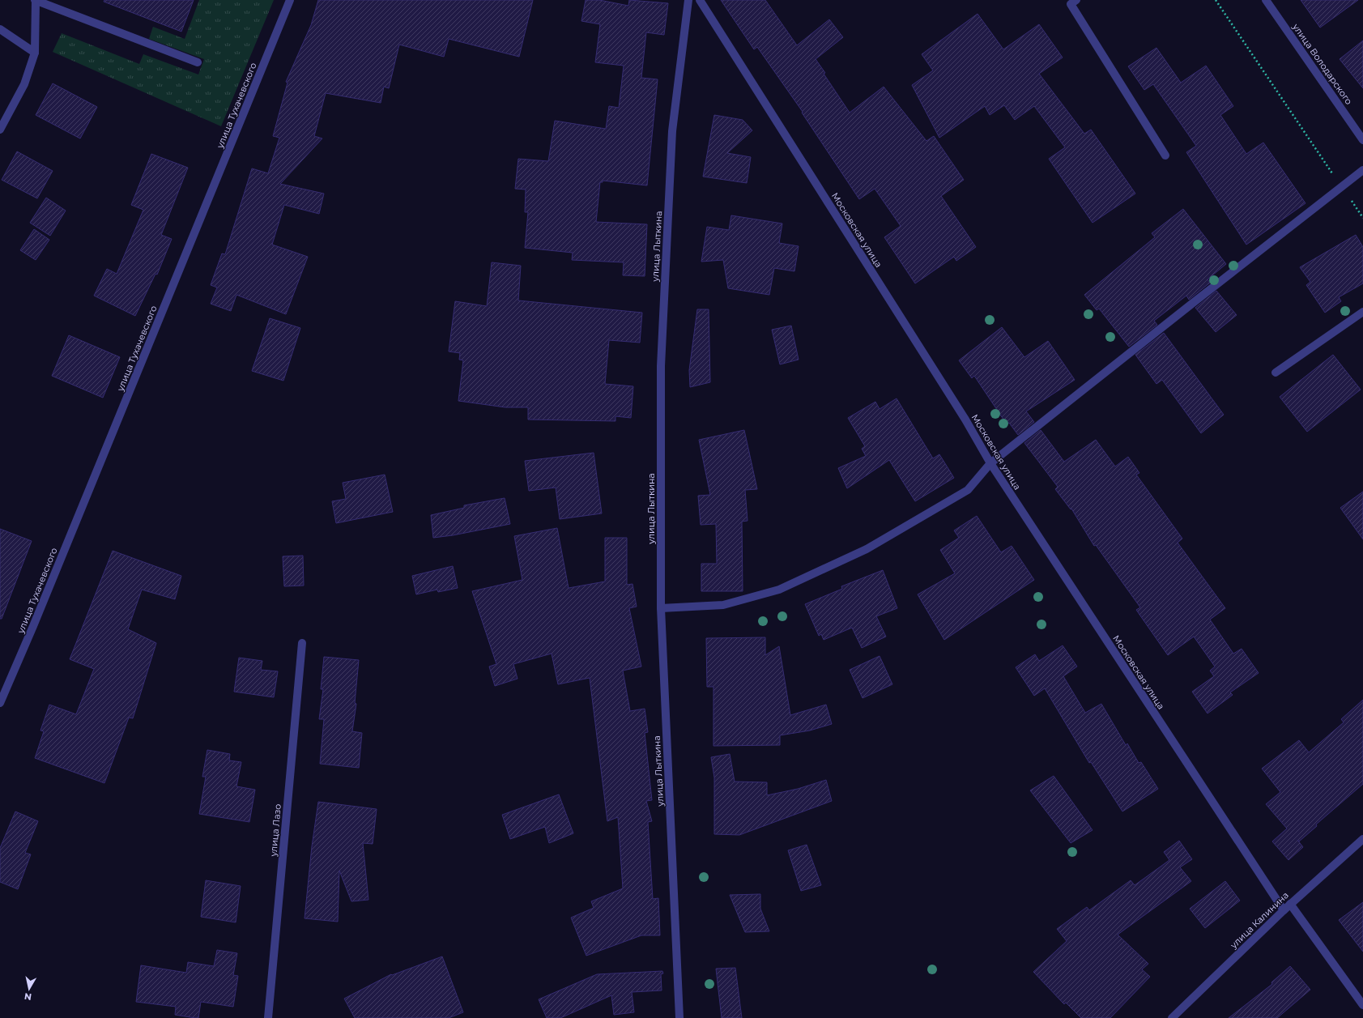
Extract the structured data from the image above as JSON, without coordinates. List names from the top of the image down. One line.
{"streets":{"street":["улица Володарского","улица Тухачевского","Московская улица","улица Лыткина","улица Лазо","улица Калинина"]},"crossings":[["Московская улица","улица Калинина"]],"north":"bottom"}
